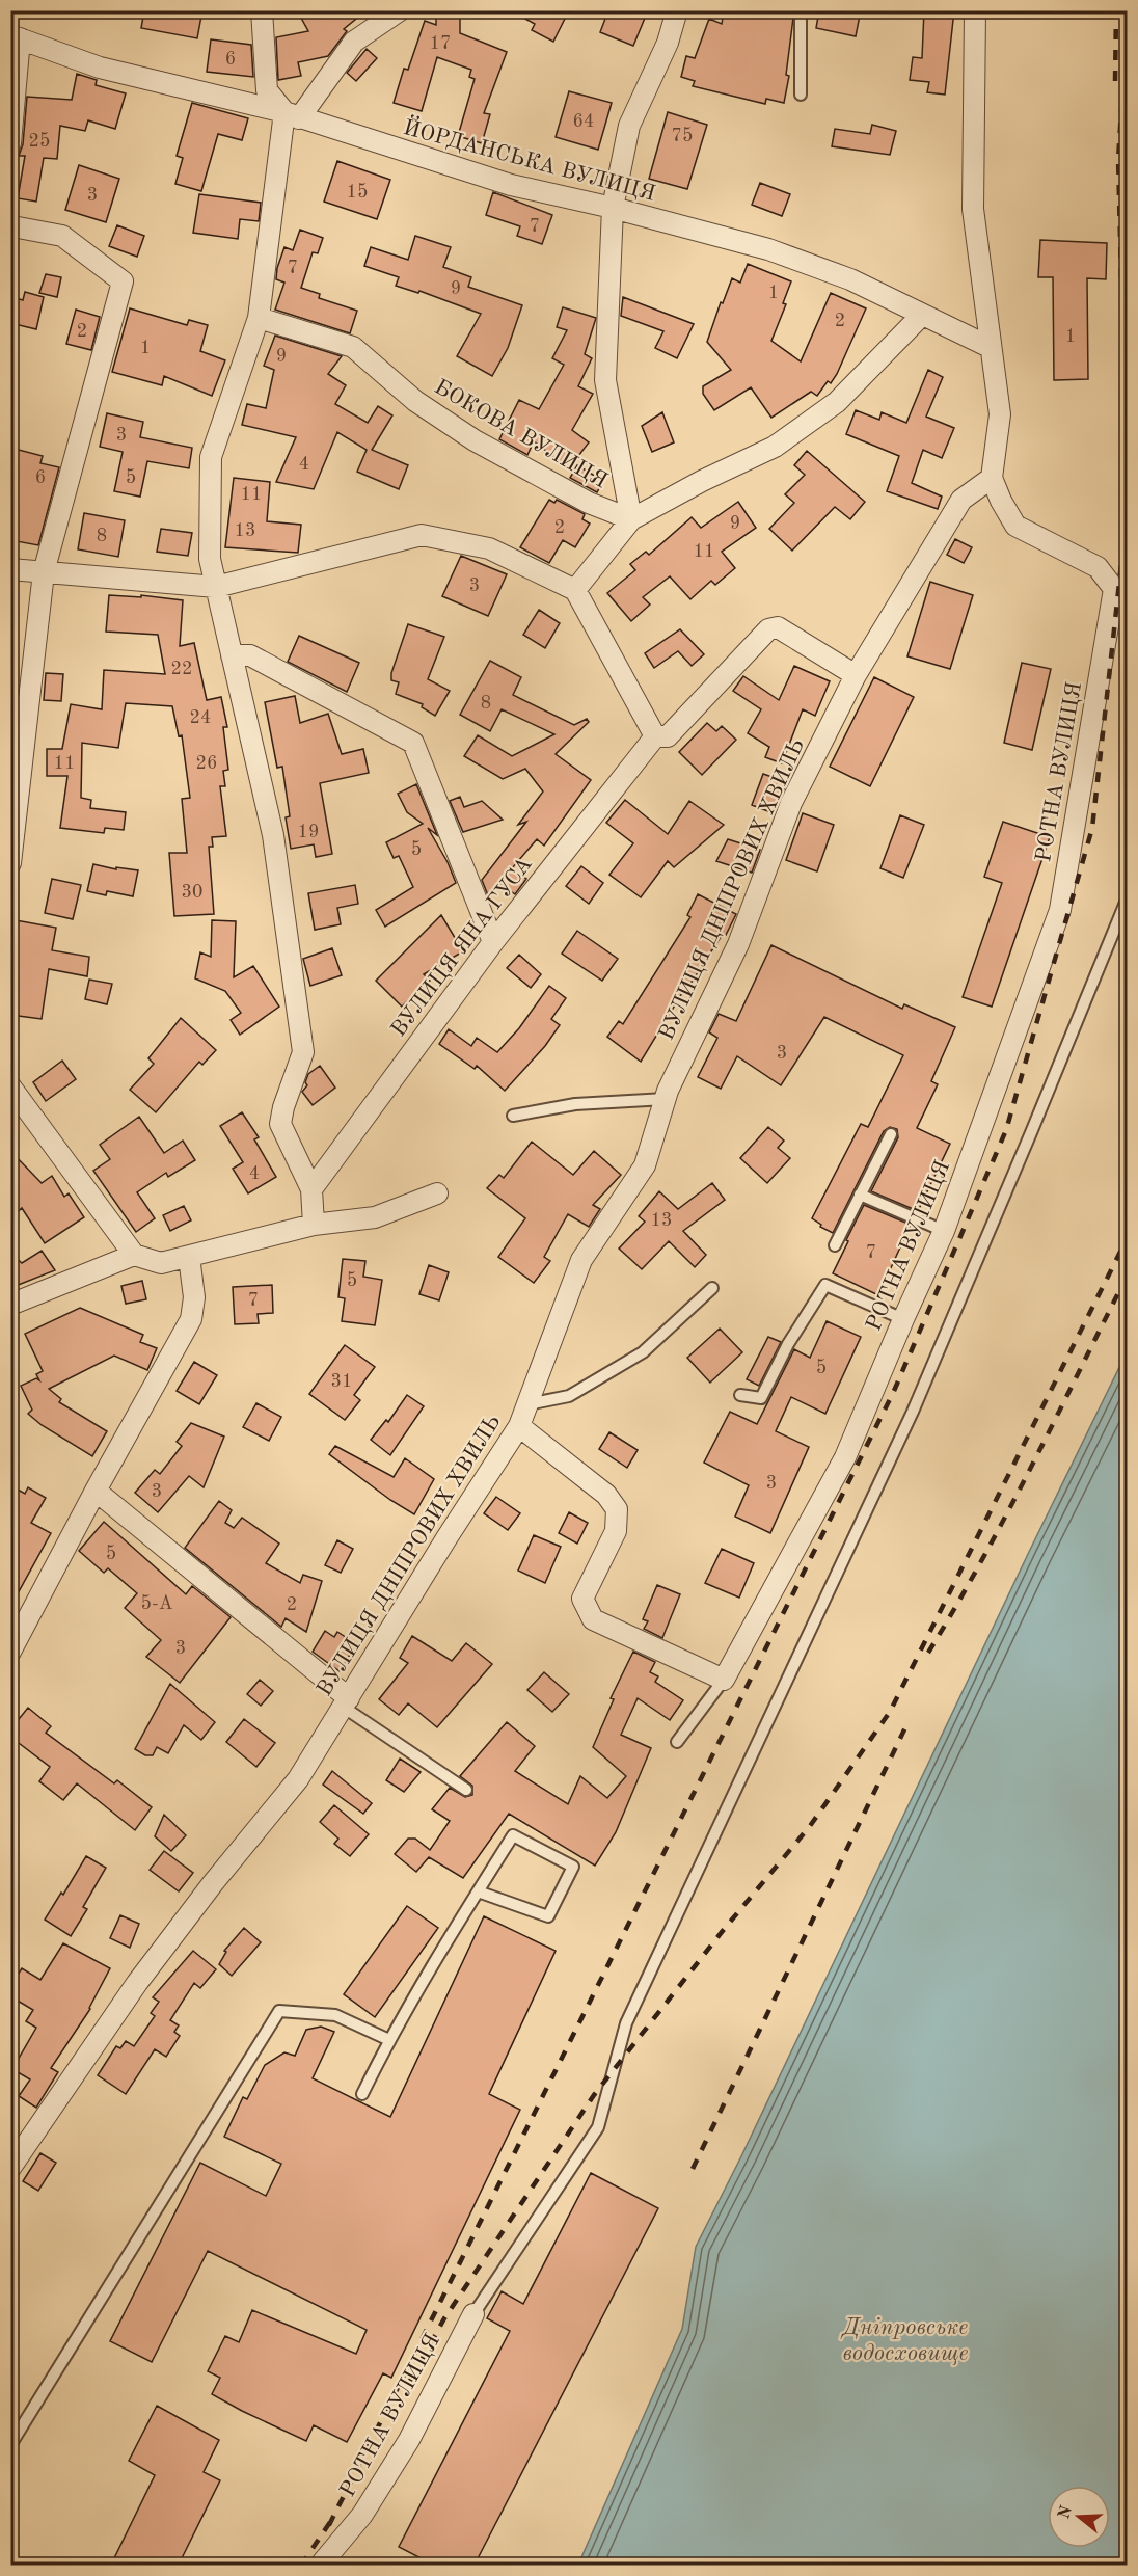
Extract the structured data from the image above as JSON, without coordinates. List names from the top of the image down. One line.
{"streets":{"street":["ЙОРДАНСЬКА ВУЛИЦЯ","БОКОВА ВУЛИЦЯ","РОТНА ВУЛИЦЯ","ВУЛИЦЯ ДНІПРОВИХ ХВИЛЬ","ВУЛИЦЯ ЯНА ГУСА"]},"crossings":[["РОТНА ВУЛИЦЯ","ВУЛИЦЯ ДНІПРОВИХ ХВИЛЬ"],["ВУЛИЦЯ ДНІПРОВИХ ХВИЛЬ","ВУЛИЦЯ ЯНА ГУСА"]],"water":["Дніпровське водосховище"],"house_numbers":["17","6","64","75","25","15","3","7","7","9","1","2","2","1","1","9","3","4","6","5","11","9","2","13","8","11","3","22","8","24","11","26","19","5","30","3","4","13","7","5","7","5","31","3","3","5","5-А","2","3"],"north":"left"}
